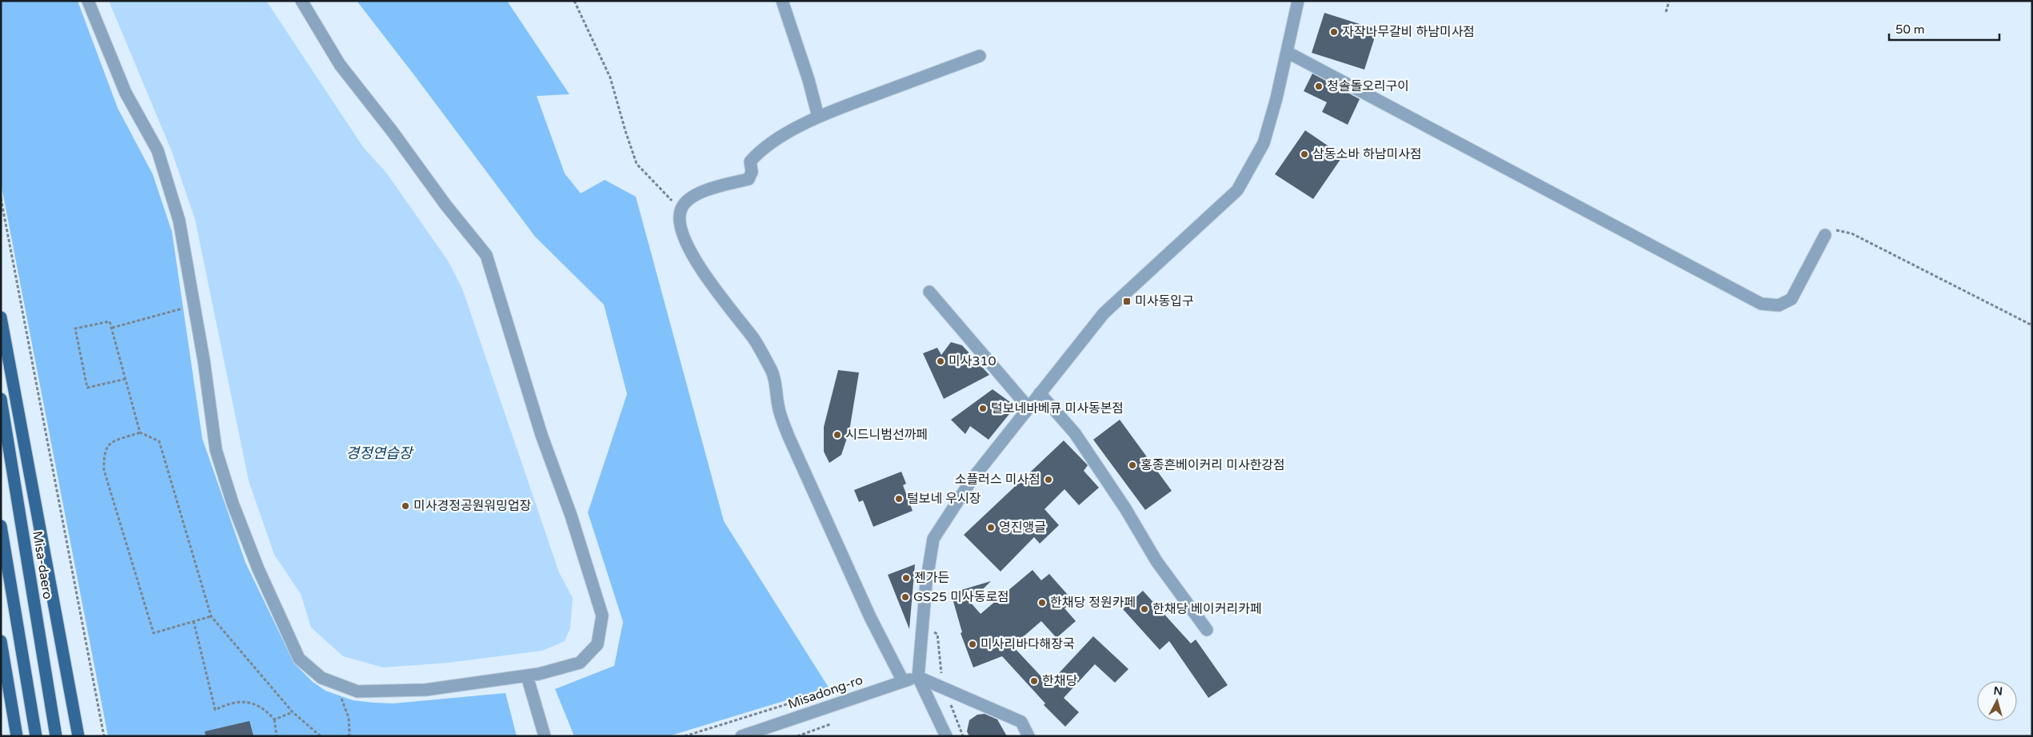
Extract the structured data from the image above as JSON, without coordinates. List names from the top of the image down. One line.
{"streets":{"main road":["Misa-daero"],"street":["Misadong-ro"]},"water":["경정연습장"],"places":{"other":["자작나무갈비 하남미사점","청솔돌오리구이","삼동소바 하남미사점","미사310","털보네바베큐 미사동본점","시드니범선까페","홍종흔베이커리 미사한강점","소플러스 미사점","털보네 우시장","미사경정공원워밍업장","영진앵글","젠가든","GS25 미사동로점","한채당 정원카페","한채당 베이커리카페","미사리바다해장국","한채당"],"transit":["미사동입구"]},"scale_bar":"50 m","north":"top"}
